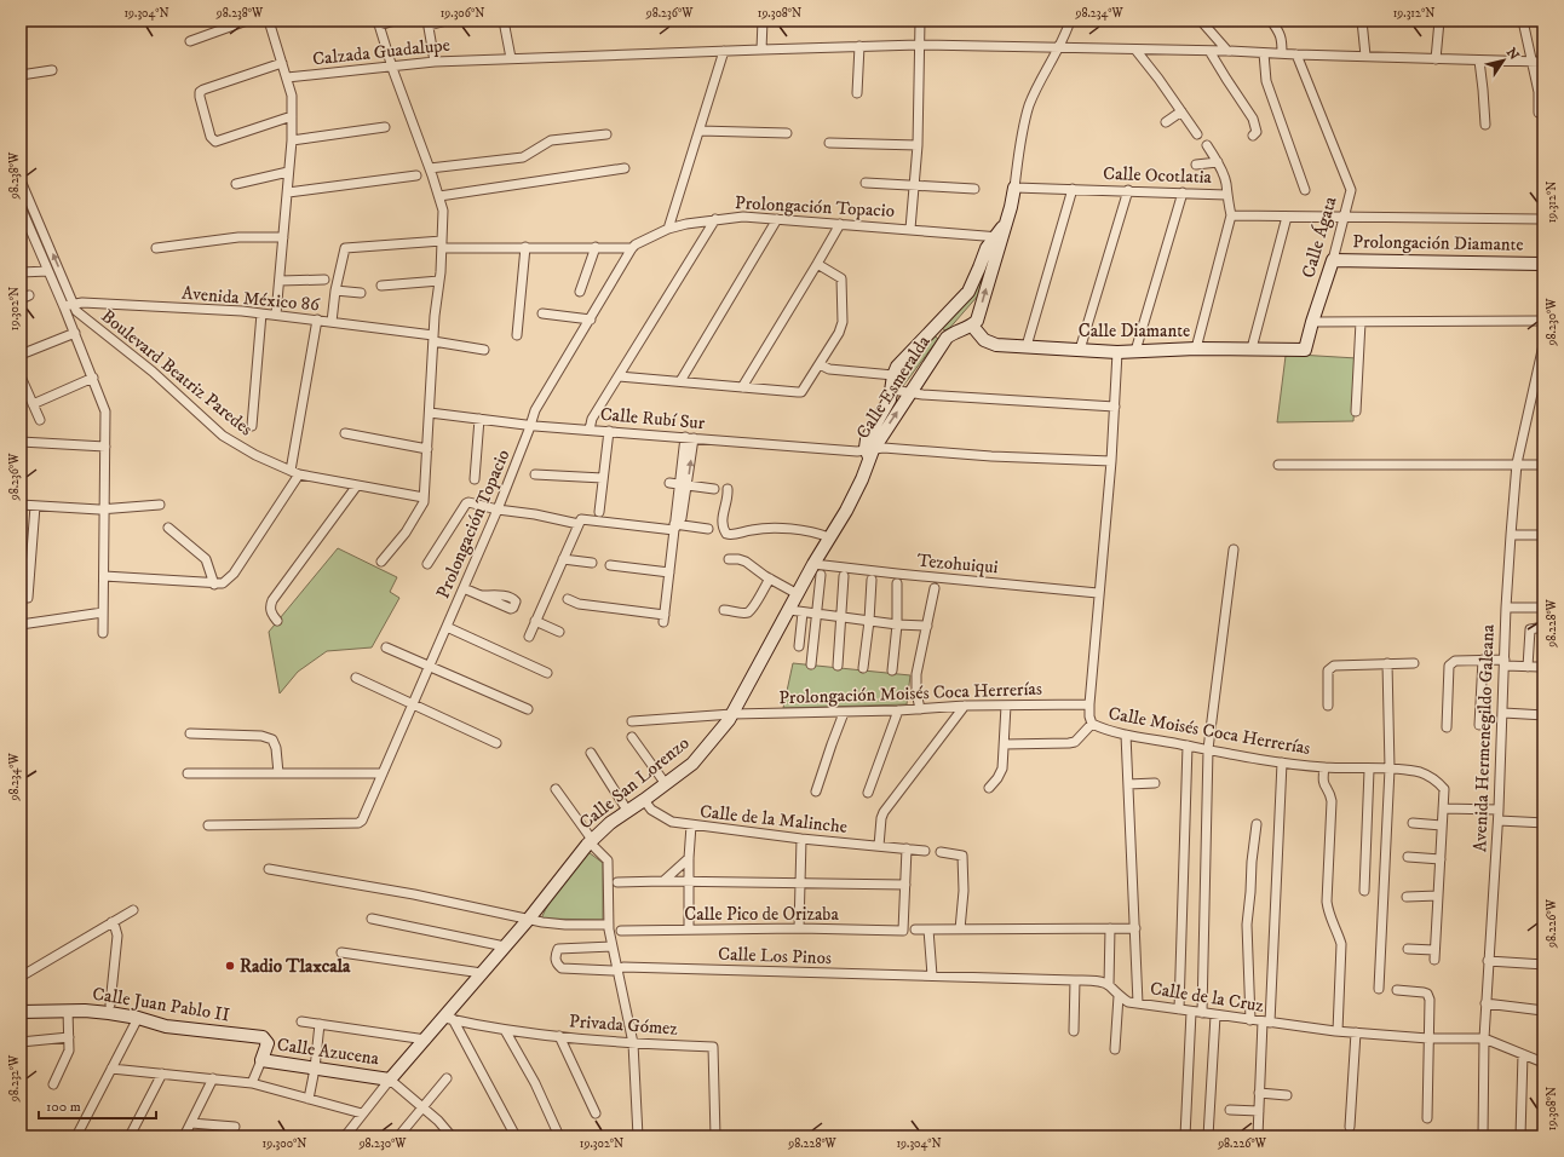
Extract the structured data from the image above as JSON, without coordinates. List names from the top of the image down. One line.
{"streets":{"street":["Calzada Guadalupe","Calle Ocotlatia","Prolongación Topacio","Calle Ágata","Prolongación Diamante","Avenida México 86","Calle Diamante","Boulevard Beatriz Paredes","Calle Esmeralda","Calle Rubí Sur","Tezohuiqui","Prolongación Moisés Coca Herrerías","Calle Moisés Coca Herrerías","Avenida Hermenegildo Galeana","Calle San Lorenzo","Calle de la Malinche","Calle Pico de Orizaba","Calle Los Pinos","Calle de la Cruz","Calle Juan Pablo II","Privada Gómez","Calle Azucena"]},"crossings":[["Calzada Guadalupe","Calle Ágata"],["Prolongación Topacio","Calle Esmeralda"],["Prolongación Topacio","Calle Rubí Sur"],["Calle Ágata","Prolongación Diamante"],["Calle Ágata","Calle Diamante"],["Avenida México 86","Boulevard Beatriz Paredes"],["Calle Diamante","Calle Esmeralda"],["Calle Diamante","Calle Moisés Coca Herrerías"],["Calle Esmeralda","Calle Rubí Sur"],["Calle Esmeralda","Calle San Lorenzo"],["Calle Rubí Sur","Calle Moisés Coca Herrerías"],["Calle Rubí Sur","Calle San Lorenzo"],["Tezohuiqui","Calle Moisés Coca Herrerías"],["Tezohuiqui","Calle San Lorenzo"],["Prolongación Moisés Coca Herrerías","Calle Moisés Coca Herrerías"],["Prolongación Moisés Coca Herrerías","Calle San Lorenzo"],["Avenida Hermenegildo Galeana","Calle de la Cruz"],["Calle San Lorenzo","Calle de la Malinche"],["Calle San Lorenzo","Privada Gómez"],["Calle San Lorenzo","Calle Azucena"],["Calle Juan Pablo II","Calle Azucena"]],"places":["Radio Tlaxcala"],"scale_bar":"100 m","north":"top right","coordinates":["19.304°N","98.238°W","19.306°N","98.236°W","19.308°N","98.234°W","19.312°N","19.302°N","98.230°W","98.228°W","98.226°W","98.232°W","19.300°N"]}
